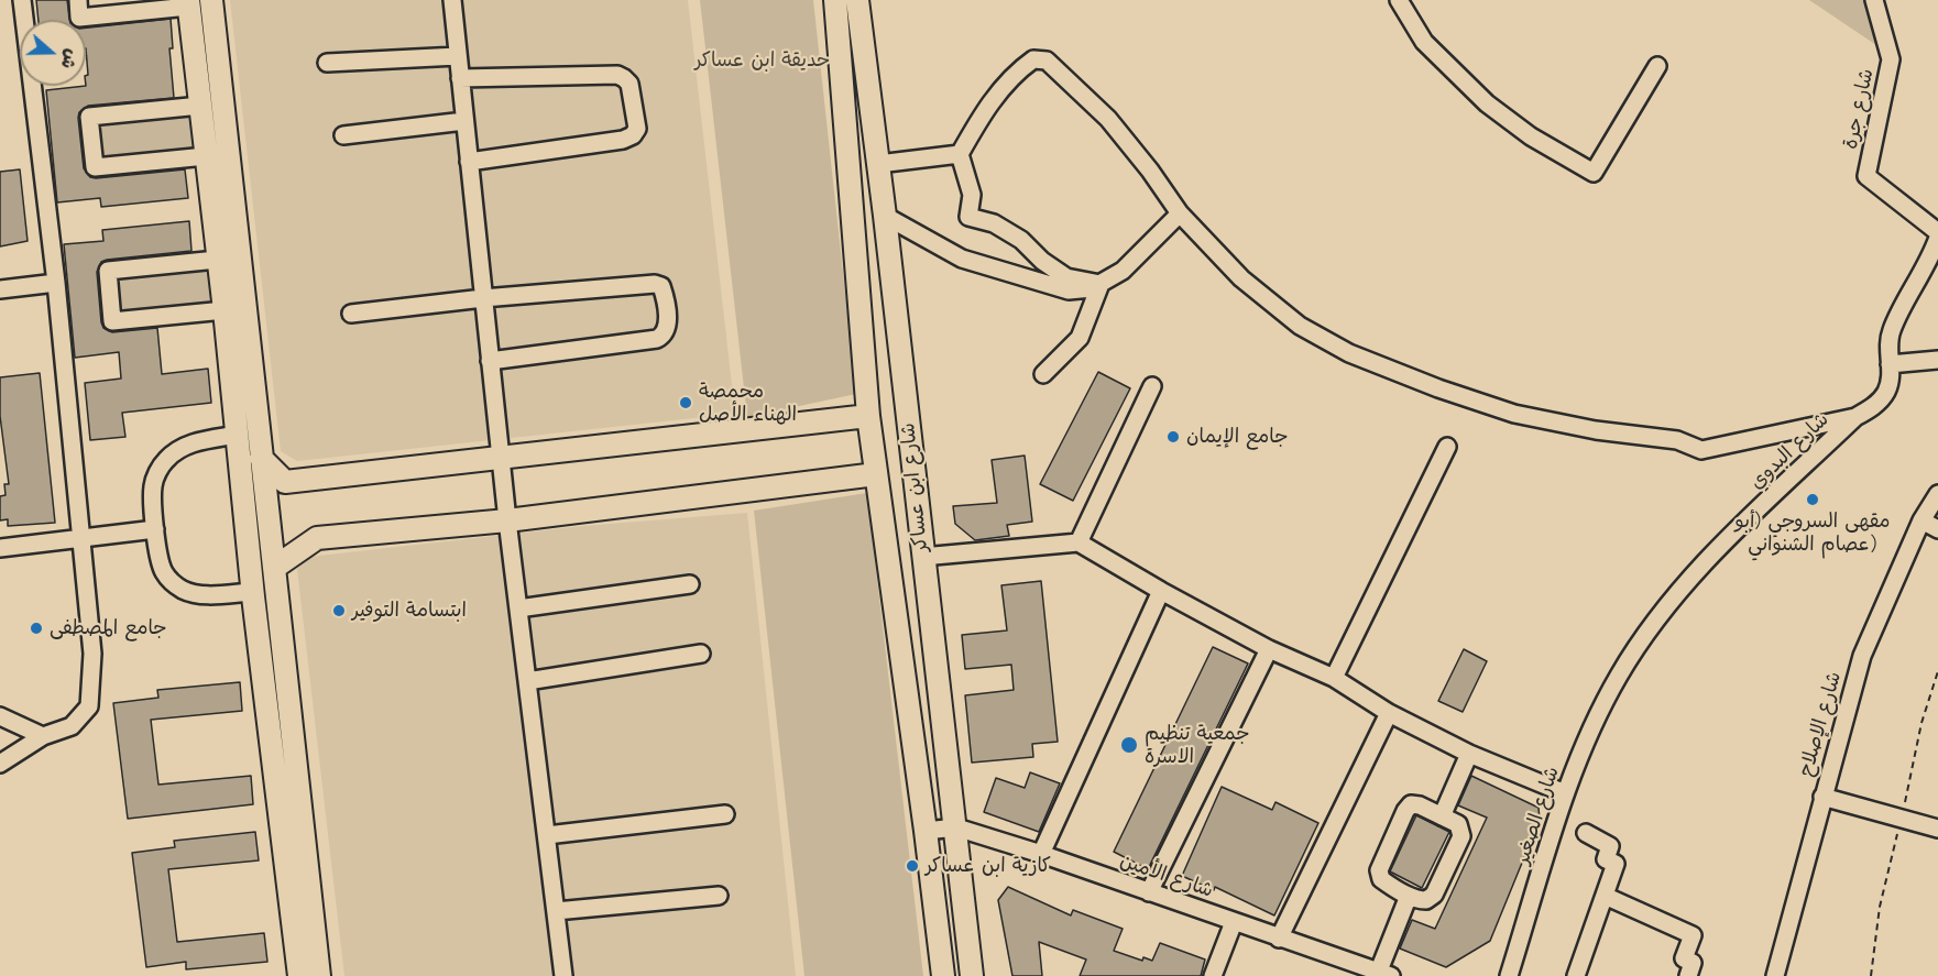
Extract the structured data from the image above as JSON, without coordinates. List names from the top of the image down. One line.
{"streets":{"main road":["شارع ابن عساكر"],"street":["شارع جرة","شارع البدوي","شارع الإصلاح","شارع الصغير","شارع الأمين"]},"crossings":[["شارع البدوي","شارع الصغير"],["شارع ابن عساكر","شارع الأمين"]],"parks":["حديقة ابن عساكر"],"places":["محمصة الهناء الأصل","جامع الإيمان","مقهى السروجي (أبو عصام الشنواني)","ابتسامة التوفير","جامع المصطفى","جمعية تنظيم الاسرة","كازية ابن عساكر"],"north":"right"}
